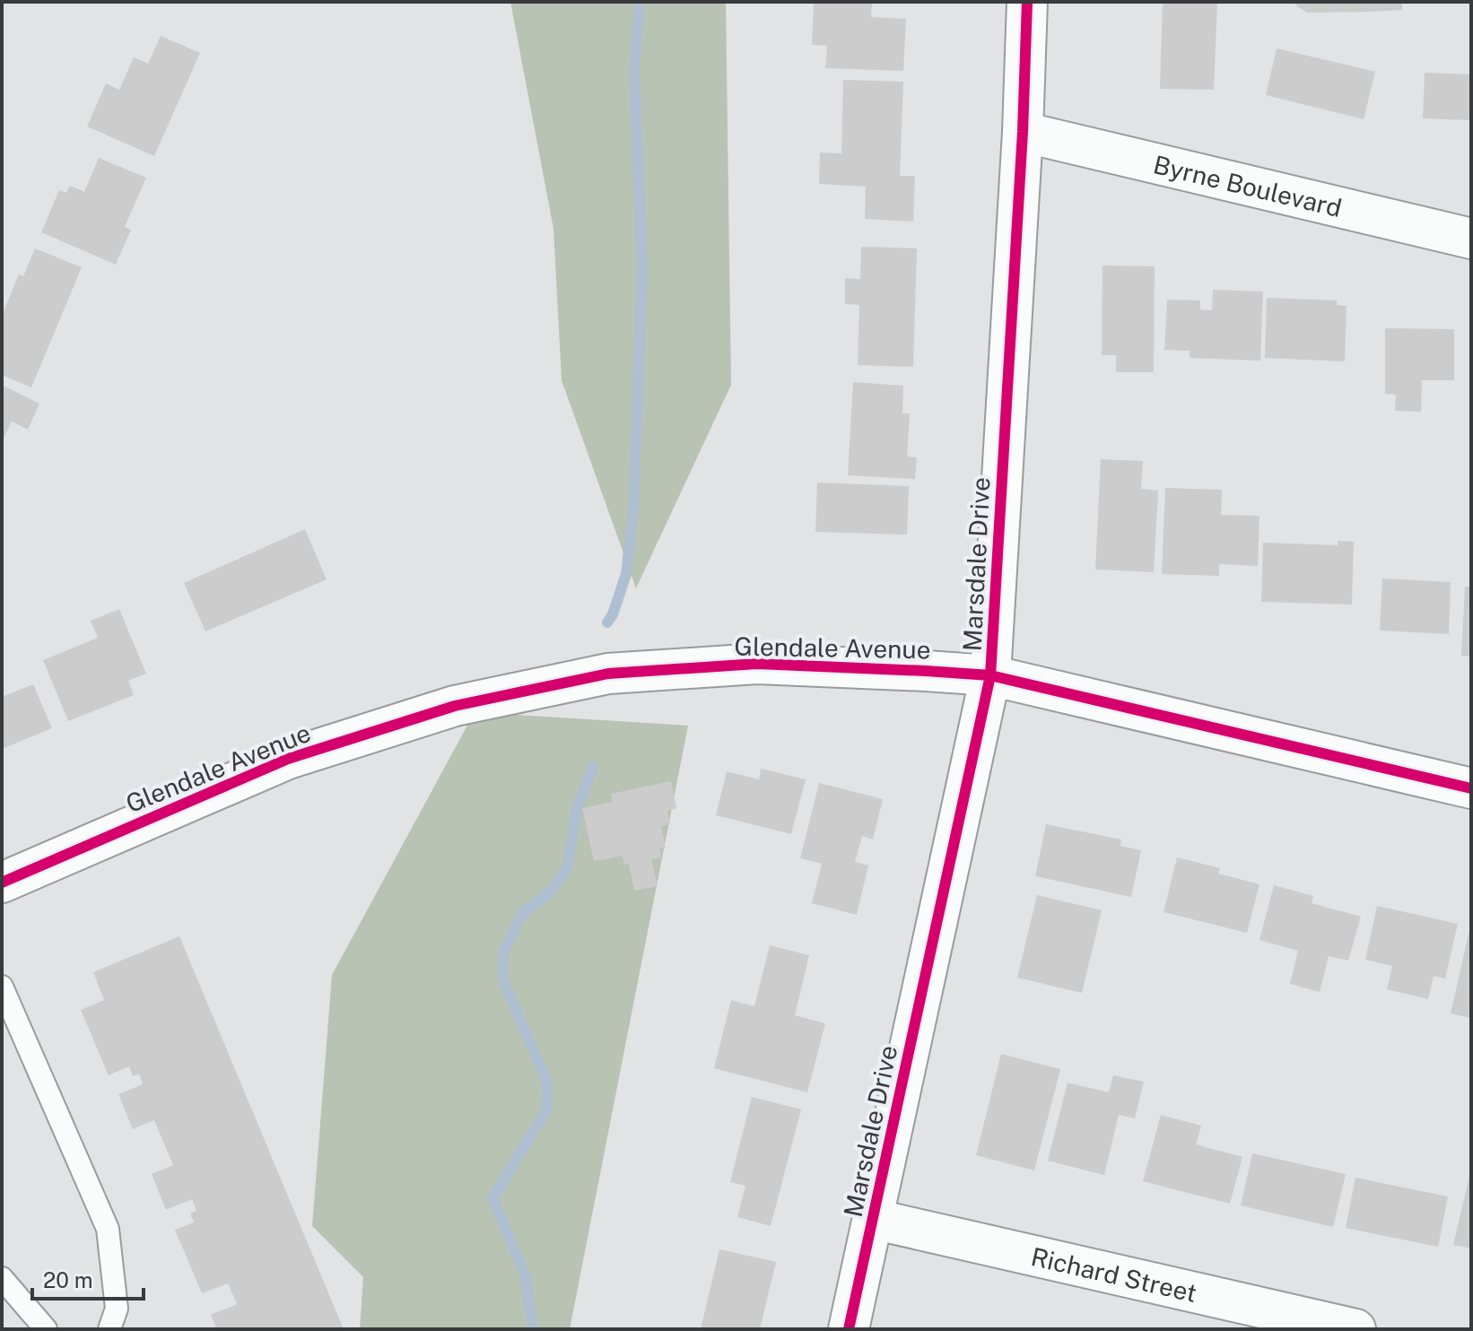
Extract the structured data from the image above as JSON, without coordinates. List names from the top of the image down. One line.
{"streets":{"street":["Byrne Boulevard","Marsdale Drive","Glendale Avenue","Richard Street"]},"crossings":[["Byrne Boulevard","Marsdale Drive"],["Marsdale Drive","Glendale Avenue"],["Marsdale Drive","Richard Street"]],"scale_bar":"20 m"}
